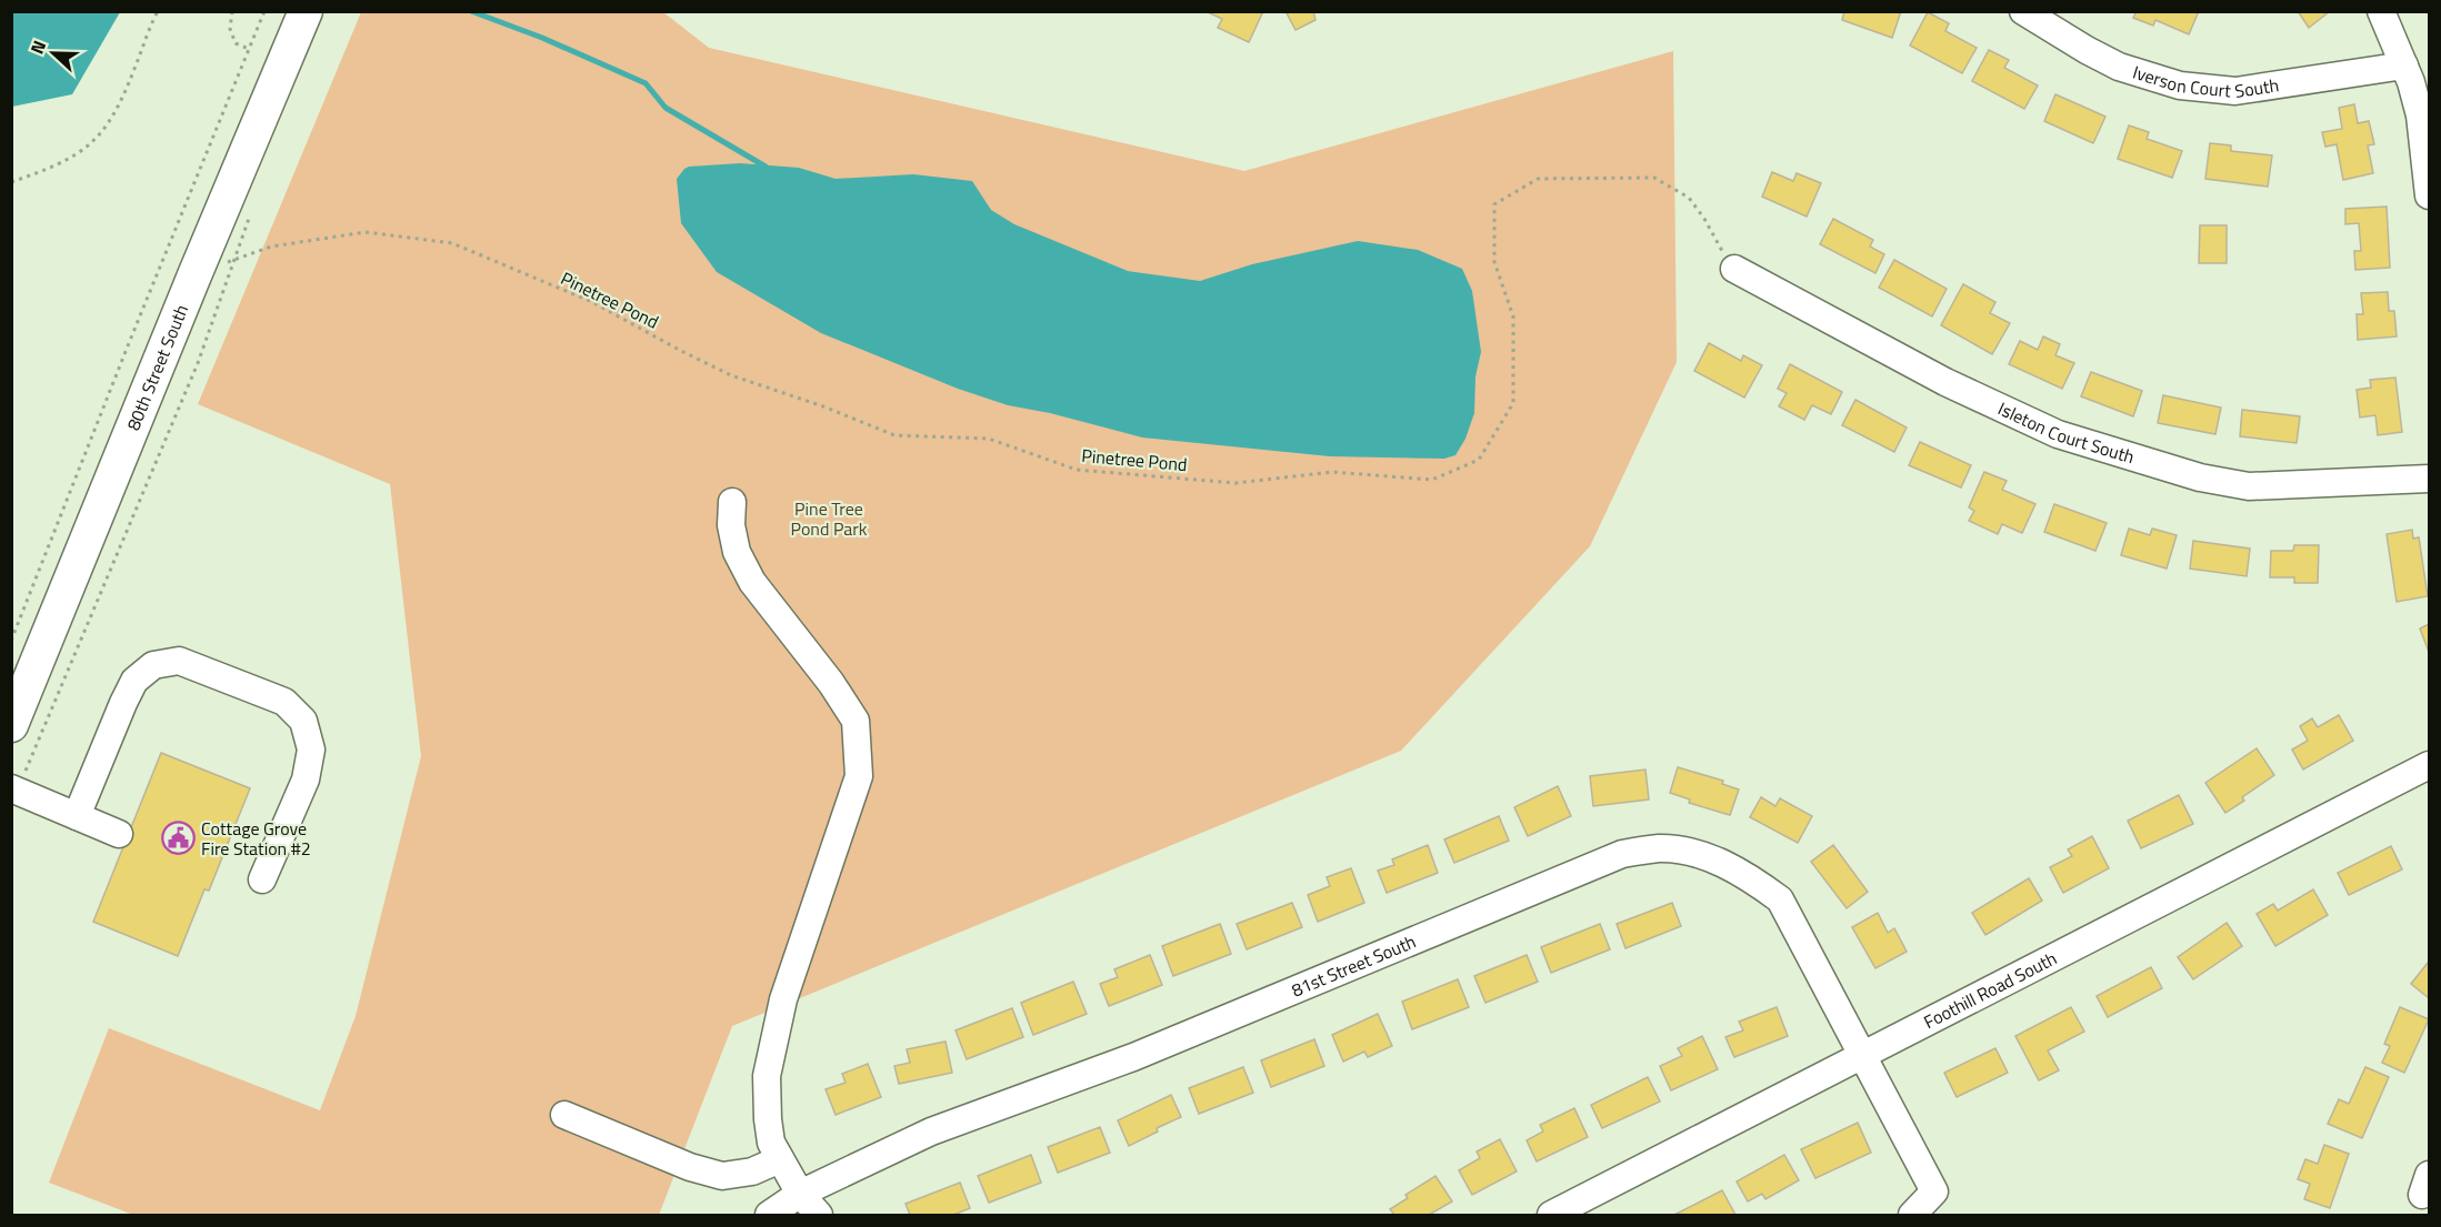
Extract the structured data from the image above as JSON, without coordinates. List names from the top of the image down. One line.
{"streets":{"main road":["80th Street South"],"street":["Iverson Court South","Isleton Court South","81st Street South","Foothill Road South"],"path":["Pinetree Pond"]},"crossings":[["Pinetree Pond","80th Street South"],["Pinetree Pond","Isleton Court South"],["81st Street South","Foothill Road South"]],"parks":["Pine Tree Pond Park"],"places":{"public building":["Cottage Grove Fire Station #2"]},"north":"left"}
